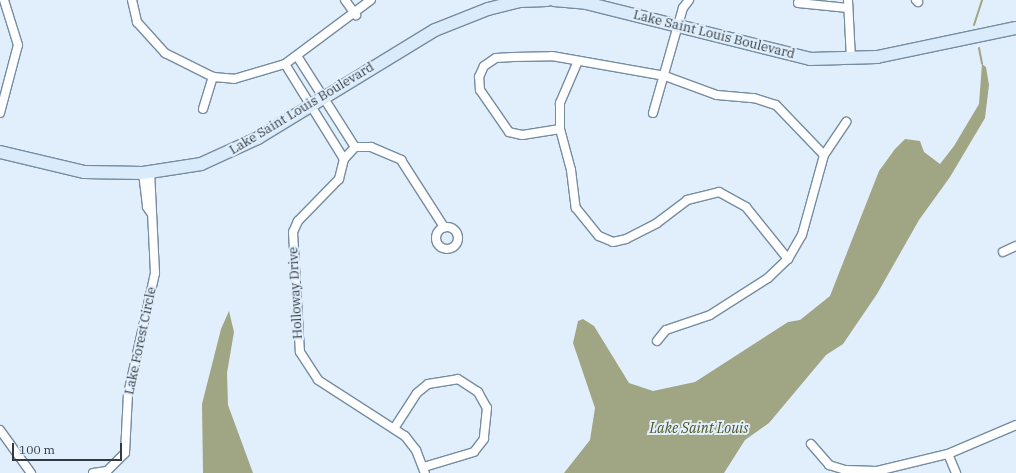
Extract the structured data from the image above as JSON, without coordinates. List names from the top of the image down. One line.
{"streets":{"main road":["Lake Saint Louis Boulevard"],"street":["Holloway Drive","Lake Forest Circle"]},"crossings":[["Lake Saint Louis Boulevard","Lake Forest Circle"]],"water":["Lake Saint Louis"],"scale_bar":"100 m"}
